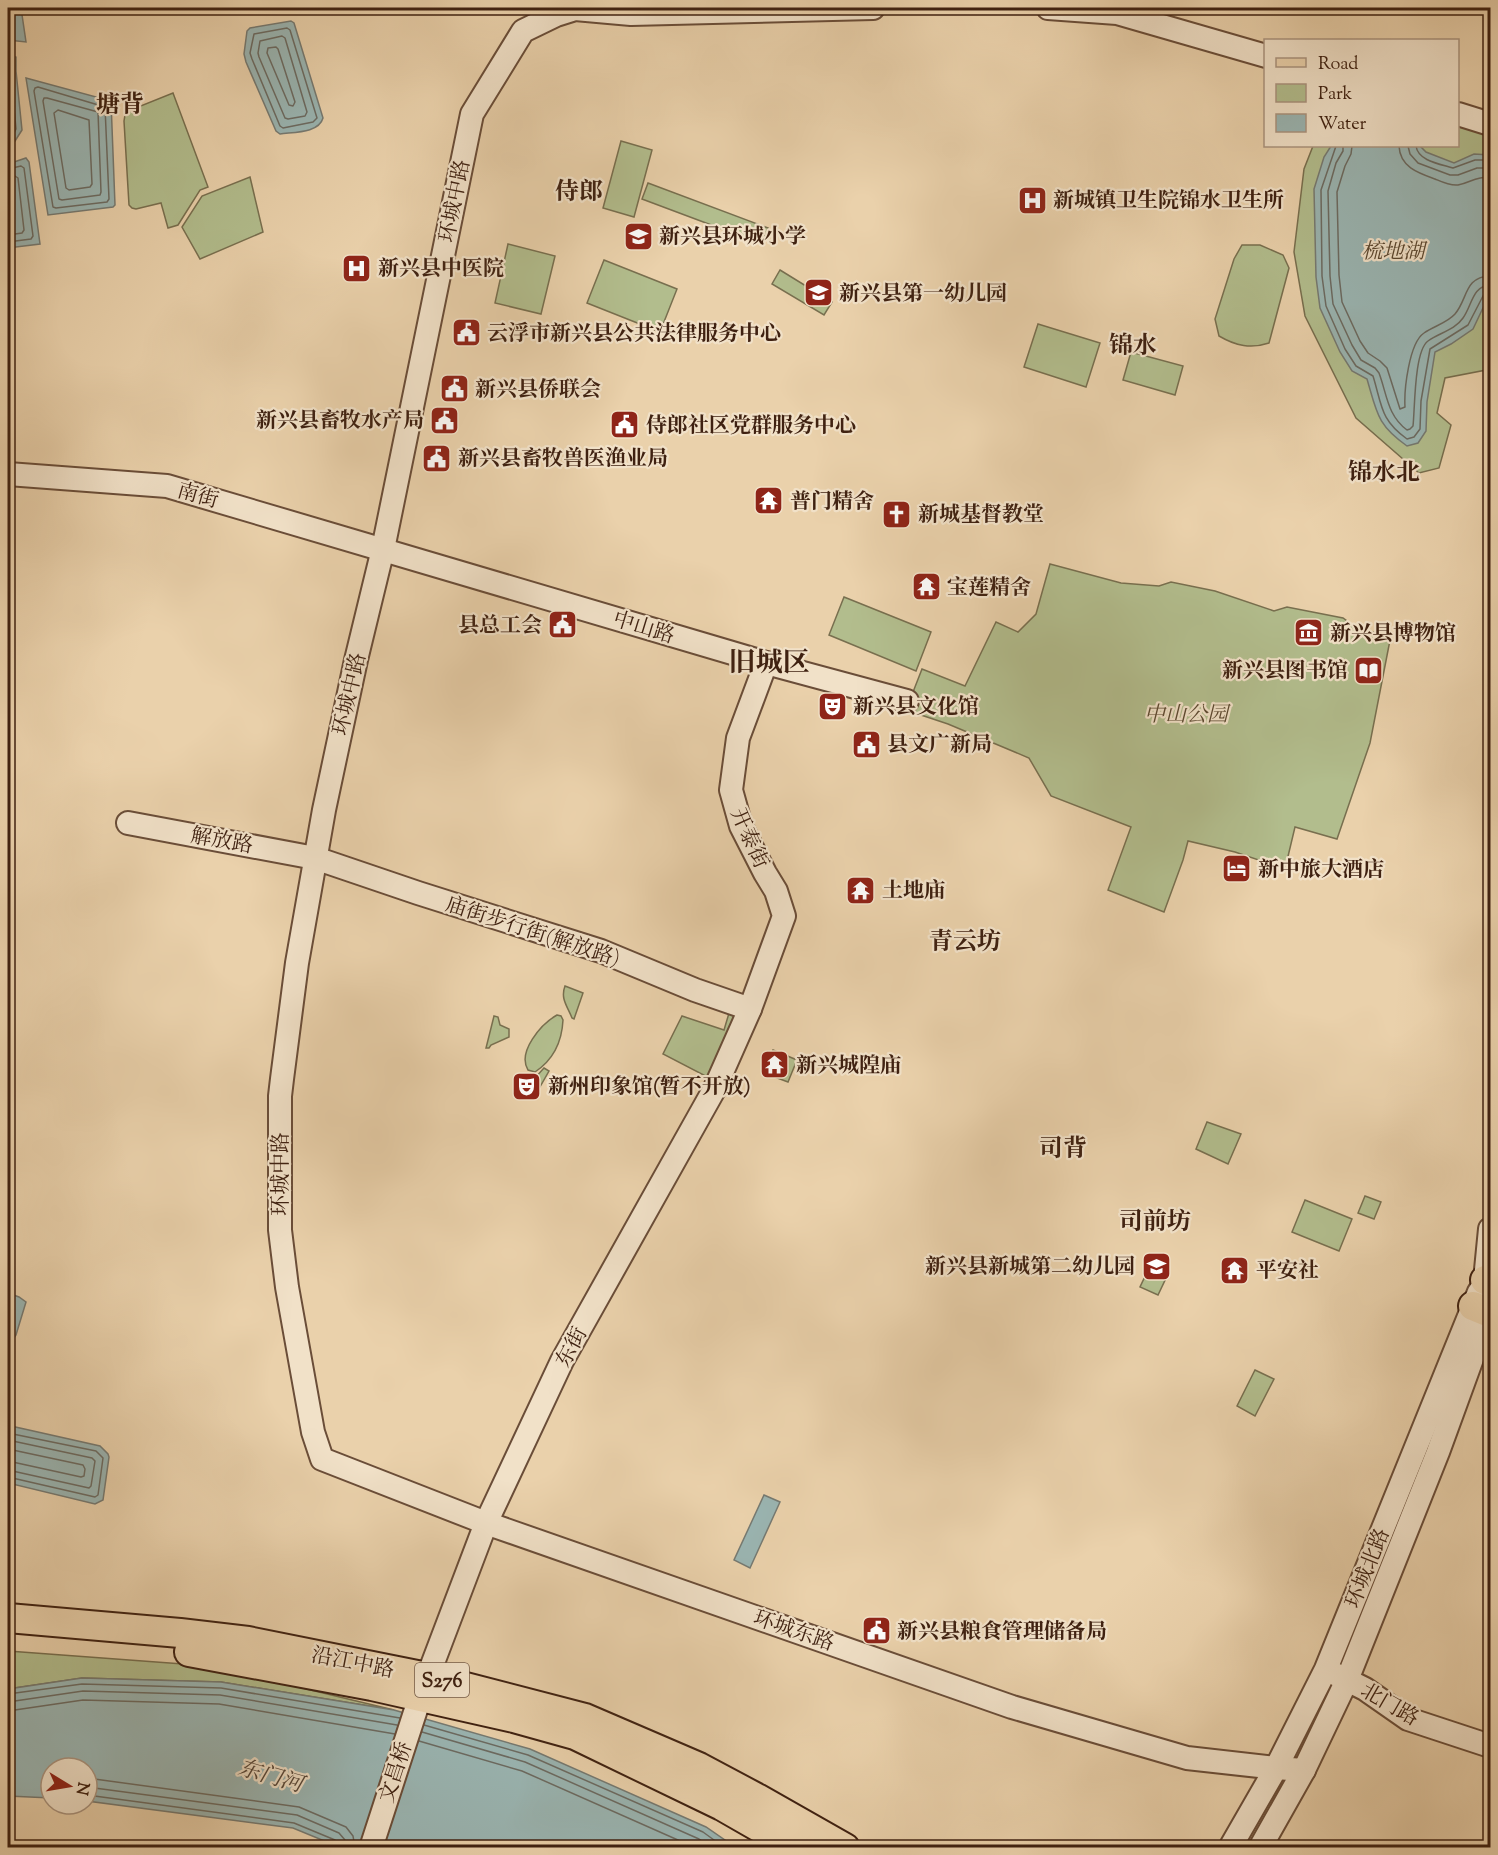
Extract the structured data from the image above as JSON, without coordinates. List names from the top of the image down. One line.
{"streets":{"main road":["沿江中路","S276"],"street":["环城中路","南街","中山路","开泰街","解放路","庙街步行街(解放路)","东街","环城北路","环城东路","北门路","文昌桥"]},"crossings":[["环城中路","南街"],["环城中路","中山路"],["环城中路","解放路"],["环城中路","庙街步行街(解放路)"],["环城中路","环城东路"],["南街","中山路"],["中山路","开泰街"],["开泰街","庙街步行街(解放路)"],["开泰街","东街"],["解放路","庙街步行街(解放路)"],["庙街步行街(解放路)","东街"],["东街","环城东路"],["东街","沿江中路"],["东街","文昌桥"],["环城北路","环城东路"],["环城北路","北门路"],["沿江中路","文昌桥"]],"districts":["塘背","侍郎","锦水","锦水北","旧城区","青云坊","司背","司前坊"],"water":["东门河"],"parks":["梳地湖","中山公园"],"places":{"hospital":["新城镇卫生院锦水卫生所","新兴县中医院"],"school or university":["新兴县环城小学","新兴县第一幼儿园","新兴县新城第二幼儿园"],"public building":["云浮市新兴县公共法律服务中心","新兴县侨联会","新兴县畜牧水产局","侍郎社区党群服务中心","新兴县畜牧兽医渔业局","县总工会","县文广新局","新兴县粮食管理储备局"],"temple":["普门精舍","宝莲精舍","土地庙","新兴城隍庙","平安社"],"church":["新城基督教堂"],"museum":["新兴县博物馆"],"library":["新兴县图书馆"],"theatre":["新兴县文化馆","新州印象馆(暂不开放)"],"hotel":["新中旅大酒店"]},"legend":["Road","Park","Water"],"north":"right"}
